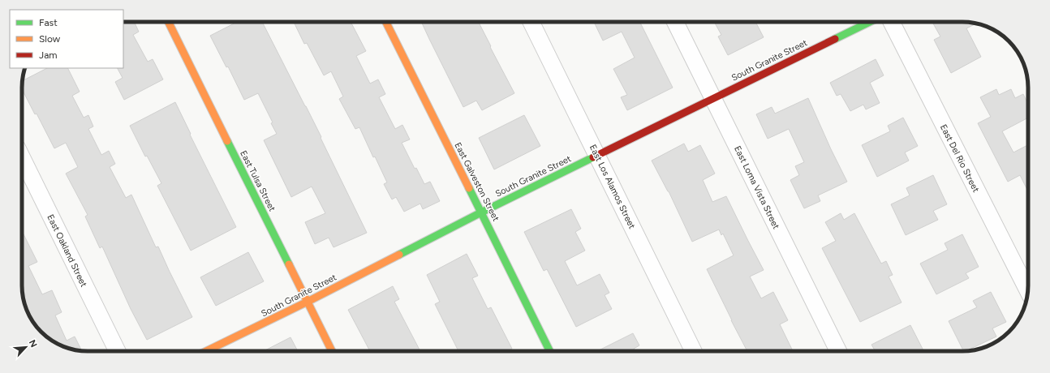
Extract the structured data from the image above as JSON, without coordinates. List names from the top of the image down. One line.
{"streets":{"street":["South Granite Street","East Del Rio Street","East Tulsa Street","East Galveston Street","East Los Alamos Street","East Loma Vista Street","East Oakland Street"]},"crossings":[["South Granite Street","East Tulsa Street"],["South Granite Street","East Galveston Street"],["South Granite Street","East Los Alamos Street"],["South Granite Street","East Loma Vista Street"]],"legend":["Fast","Slow","Jam"],"north":"top right"}
